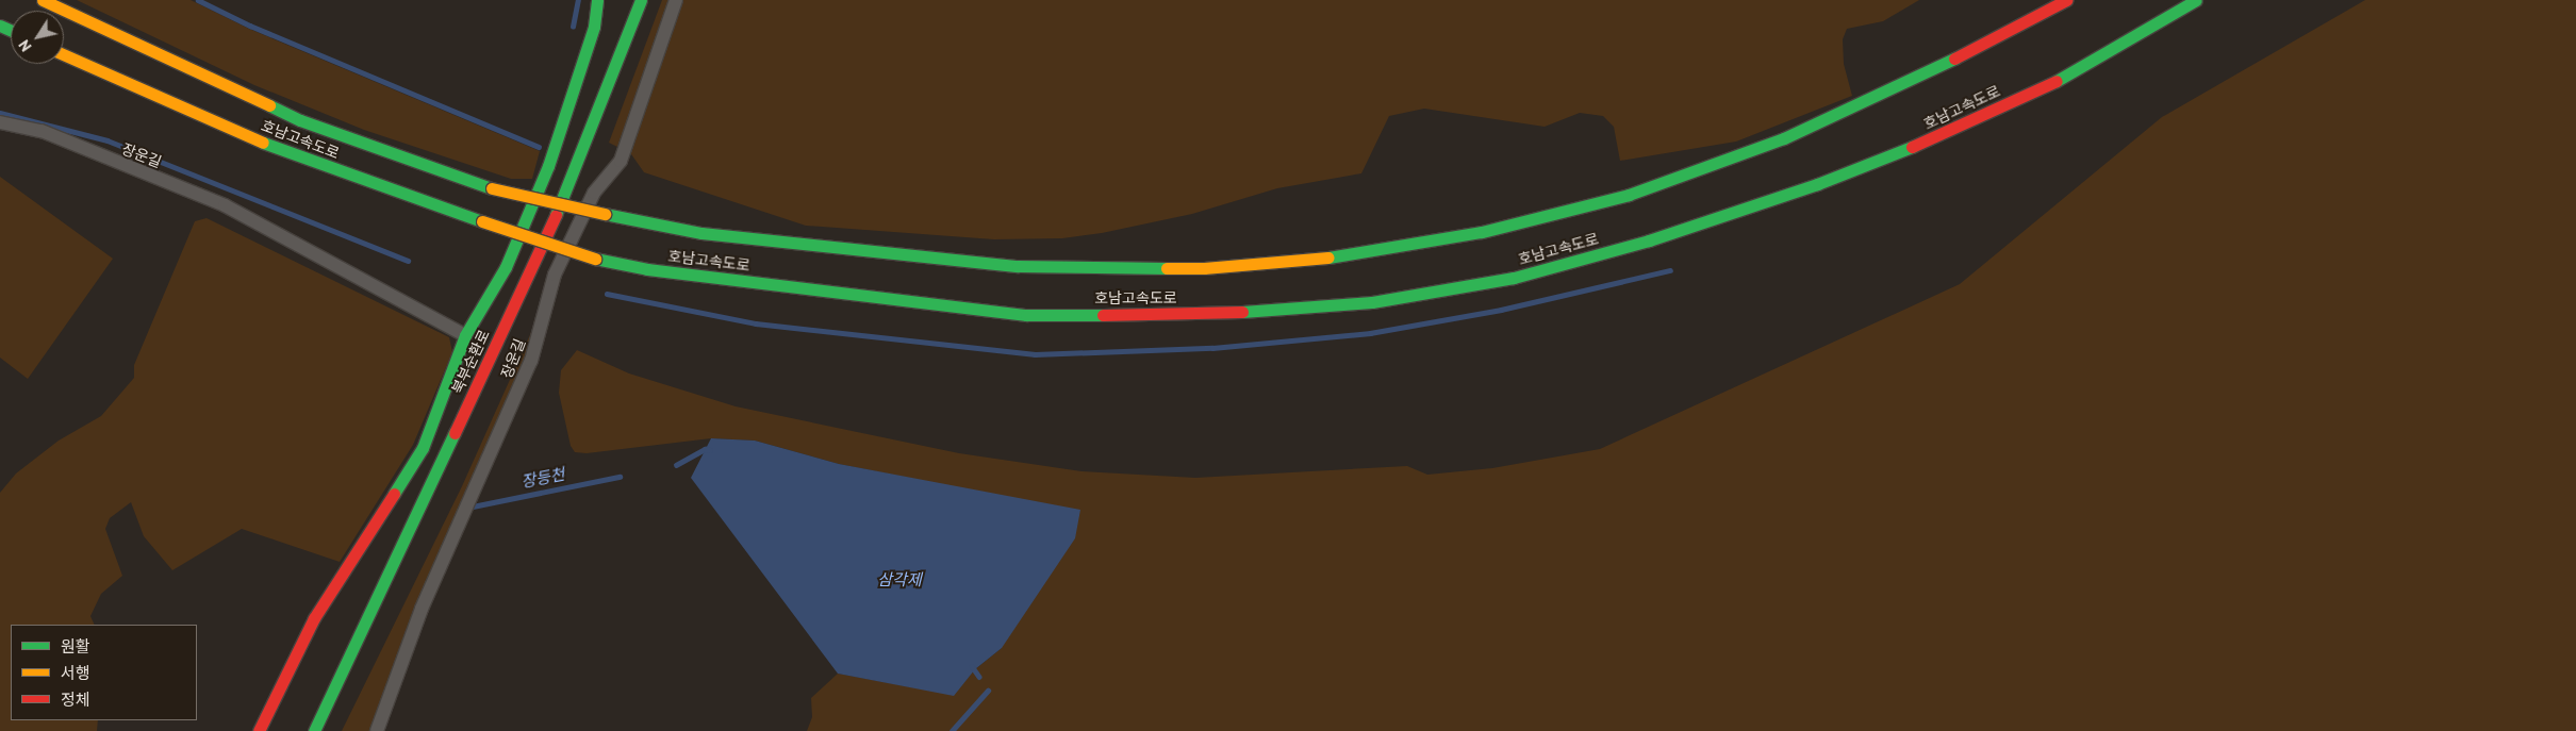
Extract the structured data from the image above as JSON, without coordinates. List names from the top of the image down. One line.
{"streets":{"main road":["호남고속도로","북부순환로"],"street":["장운길"]},"water":["장등천","삼각제"],"legend":["원활","서행","정체"],"north":"bottom left"}
